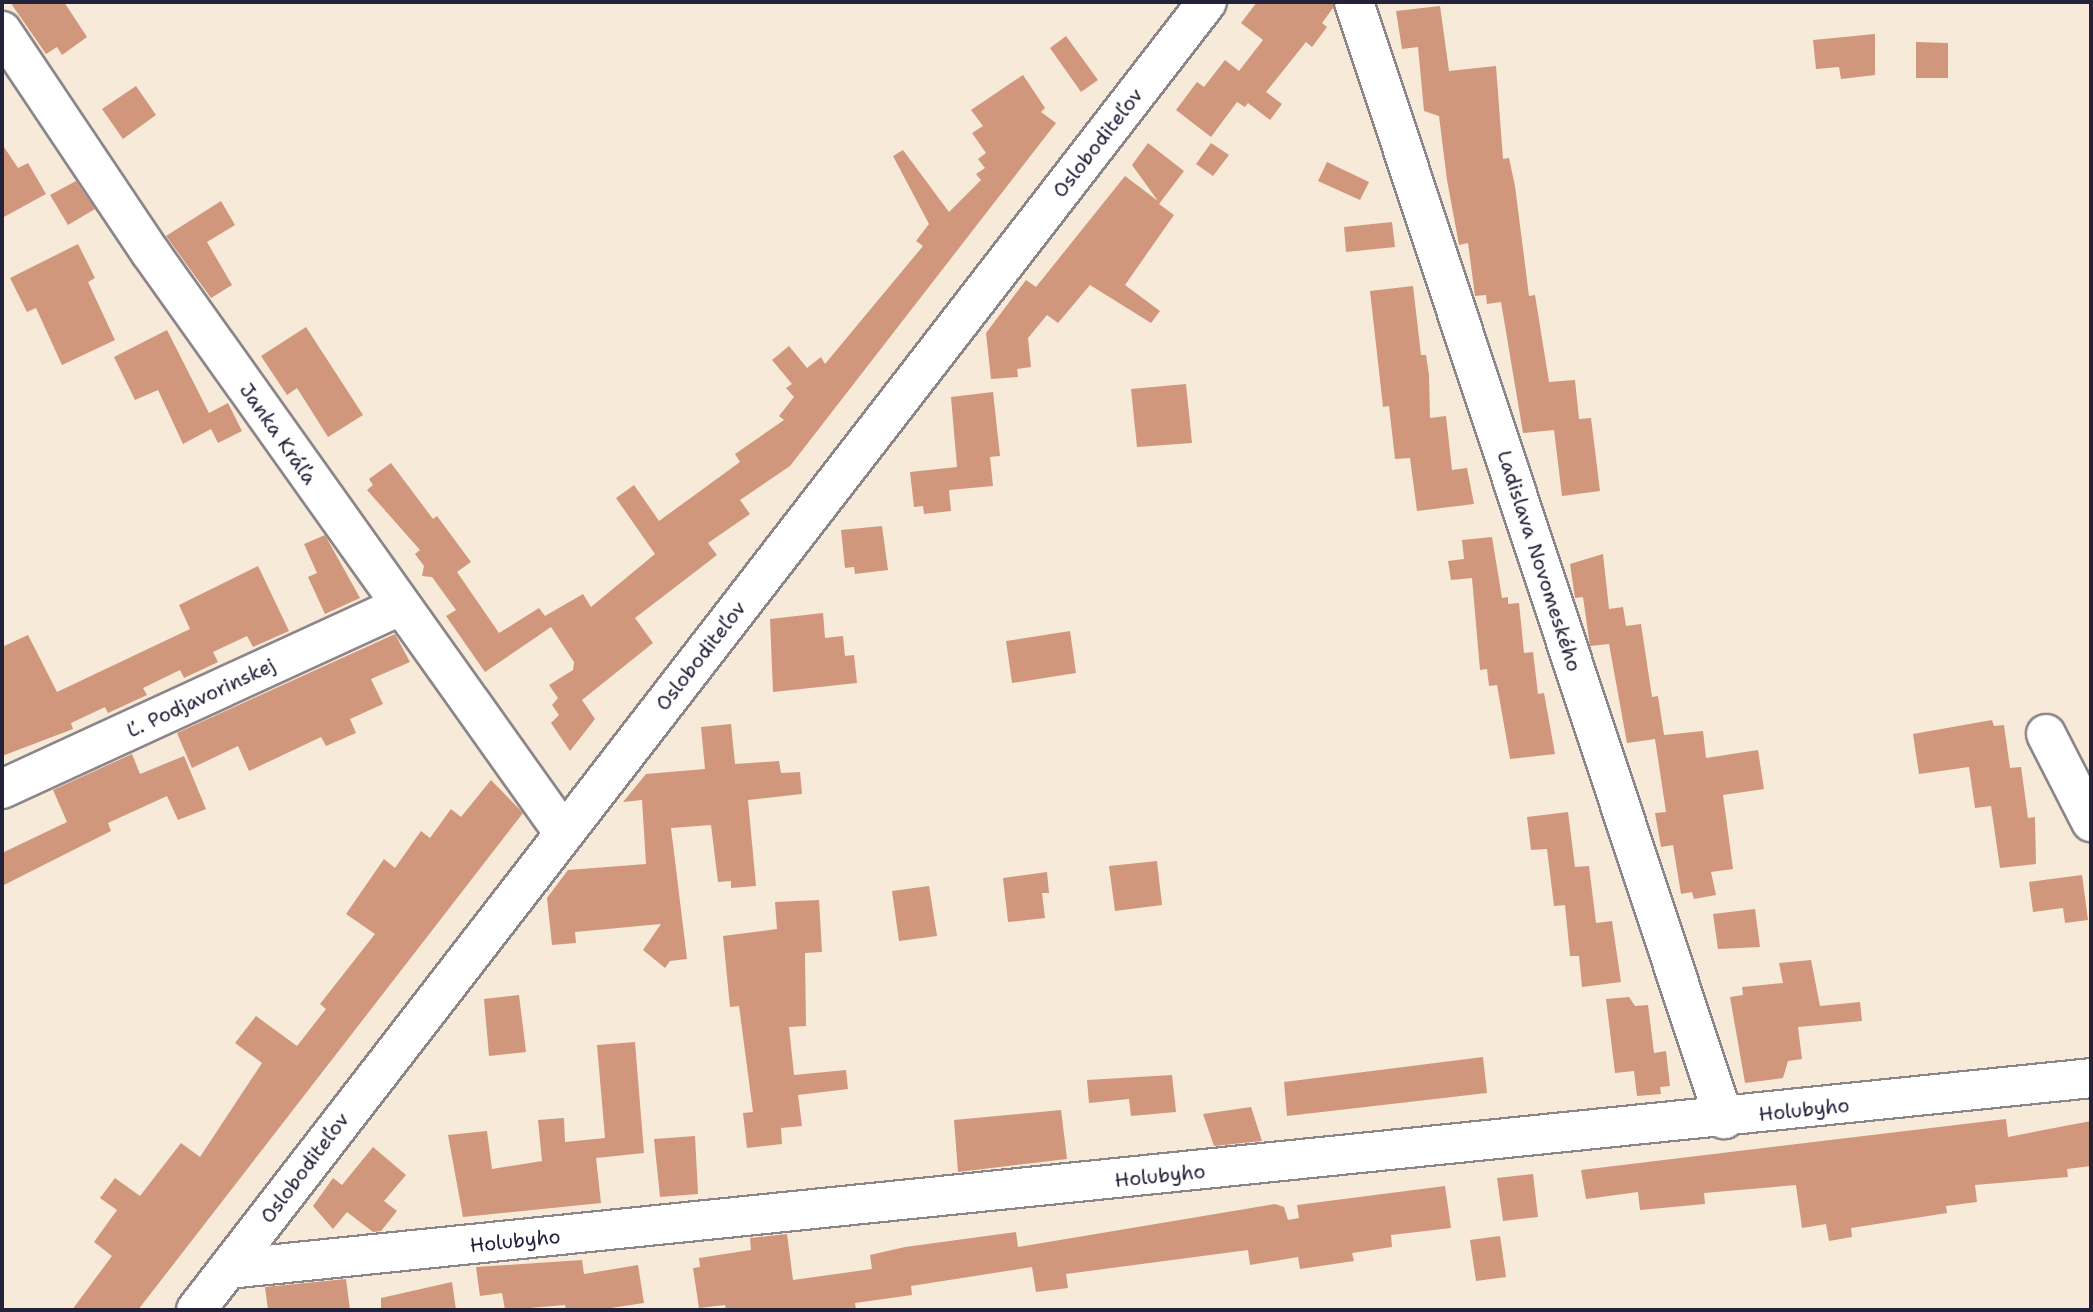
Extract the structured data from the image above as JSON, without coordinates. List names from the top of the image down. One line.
{"streets":{"street":["Osloboditeľov","Janka Kráľa","Ladislava Novomeského","Ľ. Podjavorinskej","Holubyho"]},"crossings":[["Osloboditeľov","Janka Kráľa"],["Osloboditeľov","Holubyho"],["Janka Kráľa","Ľ. Podjavorinskej"],["Ladislava Novomeského","Holubyho"]]}
